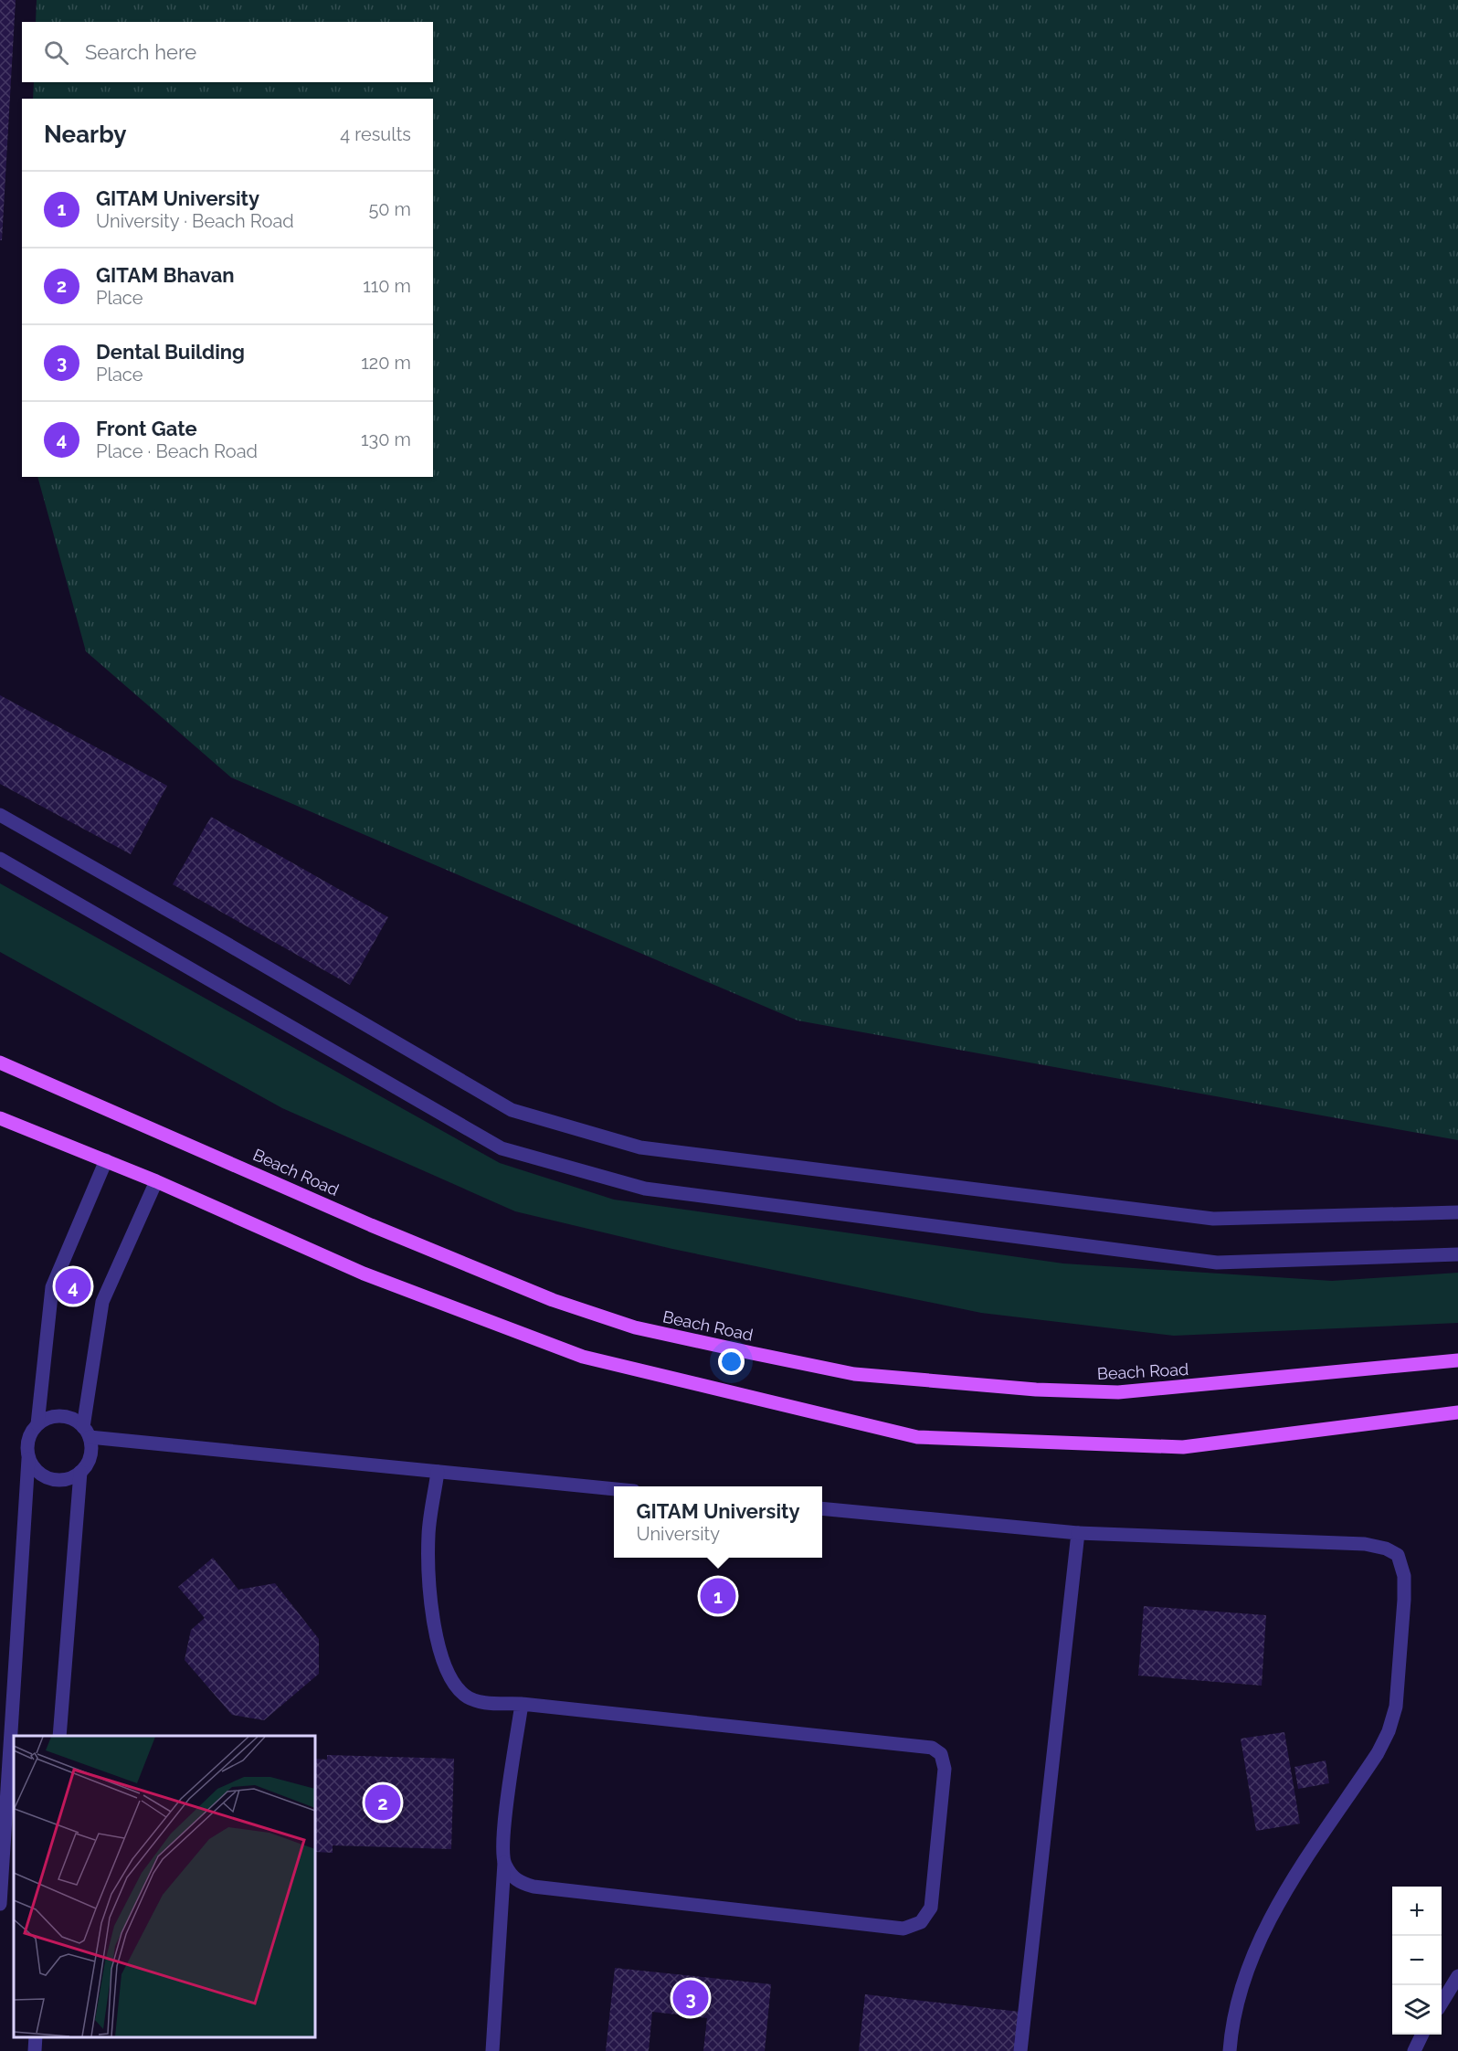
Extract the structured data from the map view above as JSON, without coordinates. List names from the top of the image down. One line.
{"streets":{"main road":["Beach Road"]},"page":{"search":"Search here","heading":["Nearby","4 results"],"list":[{"mark":"1","name":"GITAM University","note":"University · Beach Road","value":"50 m"},{"mark":"2","name":"GITAM Bhavan","note":"Place","value":"110 m"},{"mark":"3","name":"Dental Building","note":"Place","value":"120 m"},{"mark":"4","name":"Front Gate","note":"Place · Beach Road","value":"130 m"}],"pins":["4","1","2","3"],"popup":["GITAM University","University"],"map_buttons":["+","−"]}}
